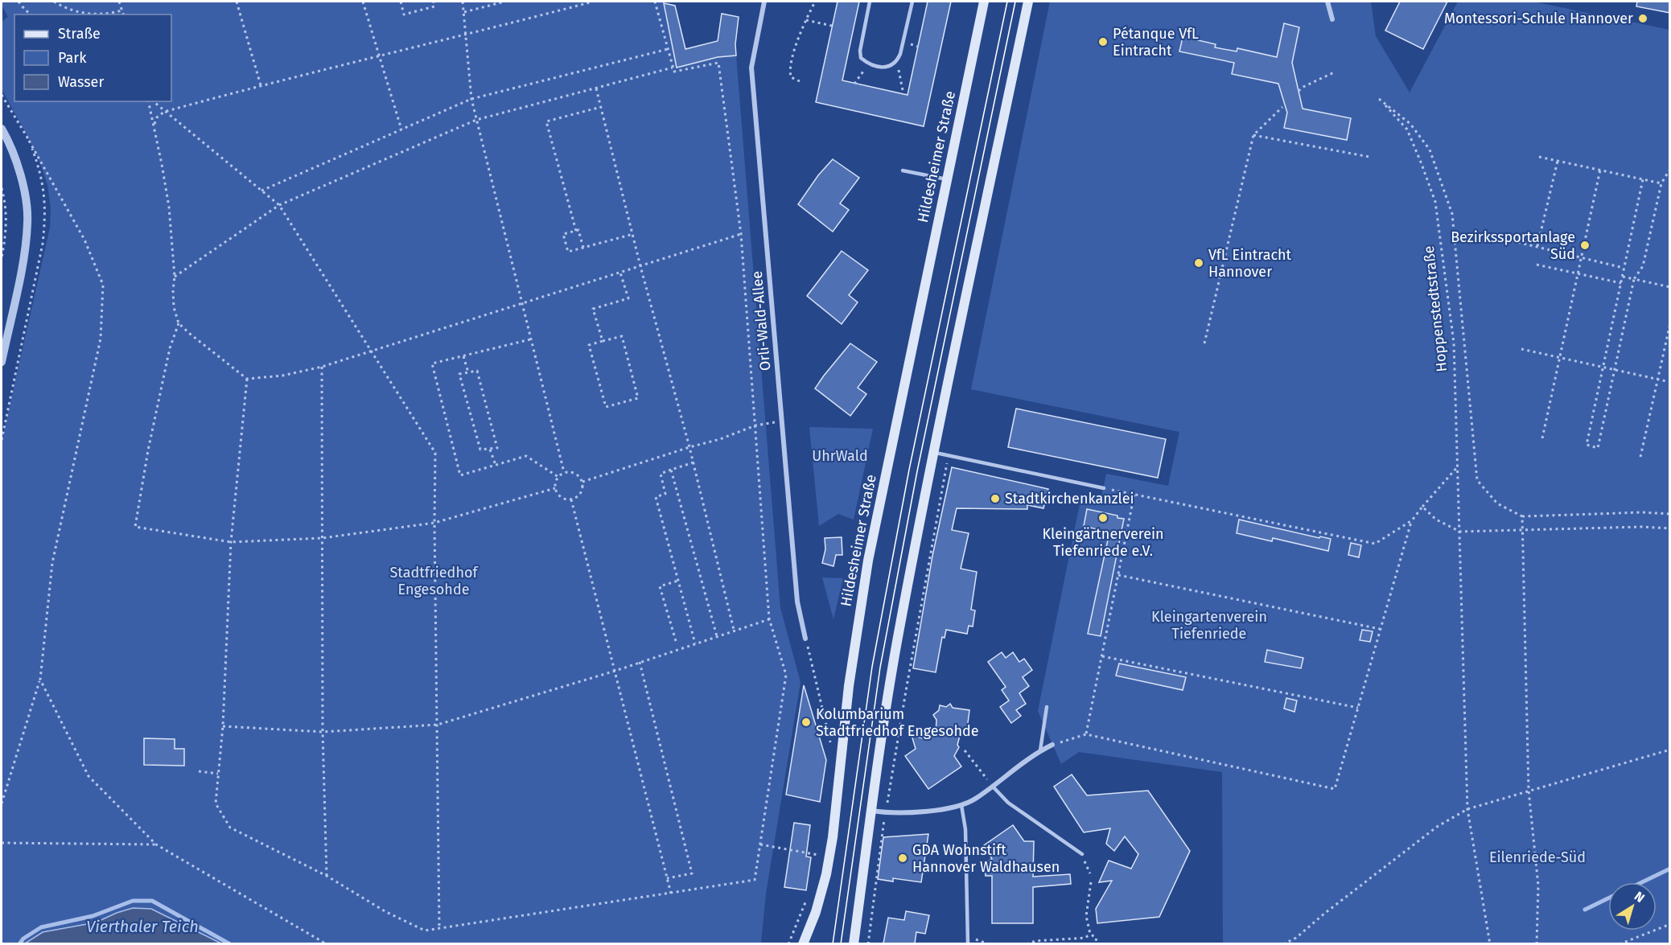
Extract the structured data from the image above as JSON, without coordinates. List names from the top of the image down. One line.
{"streets":{"main road":["Hildesheimer Straße"],"street":["Orli-Wald-Allee"],"path":["Hoppenstedtstraße"]},"water":["Vierthaler Teich"],"parks":["UhrWald","Stadtfriedhof Engesohde","Kleingartenverein Tiefenriede","Eilenriede-Süd"],"places":["Montessori-Schule Hannover","Pétanque VfL Eintracht","Bezirkssportanlage Süd","VfL Eintracht Hannover","Stadtkirchenkanzlei","Kleingärtnerverein Tiefenriede e.V.","Kolumbarium Stadtfriedhof Engesohde","GDA Wohnstift Hannover Waldhausen"],"legend":["Straße","Park","Wasser"],"north":"top right"}
